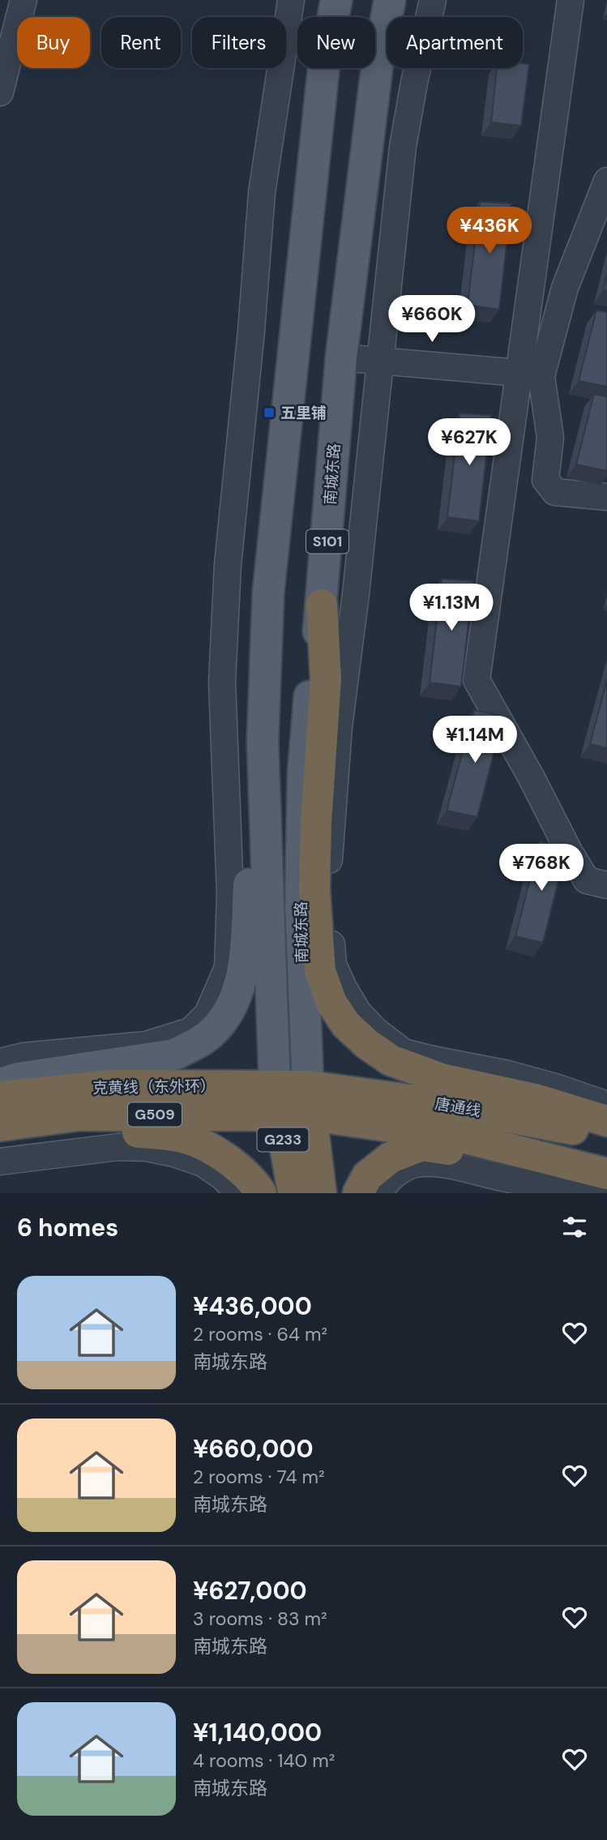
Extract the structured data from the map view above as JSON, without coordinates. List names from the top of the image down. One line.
{"streets":{"highway":["克黄线（东外环）","唐通线","G509","G233"],"main road":["南城东路","S101"]},"crossings":[["南城东路","克黄线（东外环）"],["南城东路","唐通线"],["南城东路","G509"],["南城东路","G233"],["克黄线（东外环）","唐通线"],["克黄线（东外环）","G509"],["克黄线（东外环）","G233"],["唐通线","G233"],["G509","G233"]],"places":{"transit":["五里铺"]},"page":{"chip":["Buy","Rent","Filters","New","Apartment"],"price":["¥436K","¥660K","¥627K","¥1.13M","¥1.14M","¥768K"],"heading":"6 homes","list":[{"name":"¥436,000","note":"2 rooms · 64 m² · 南城东路"},{"name":"¥660,000","note":"2 rooms · 74 m² · 南城东路"},{"name":"¥627,000","note":"3 rooms · 83 m² · 南城东路"},{"name":"¥1,140,000","note":"4 rooms · 140 m² · 南城东路"}]}}
